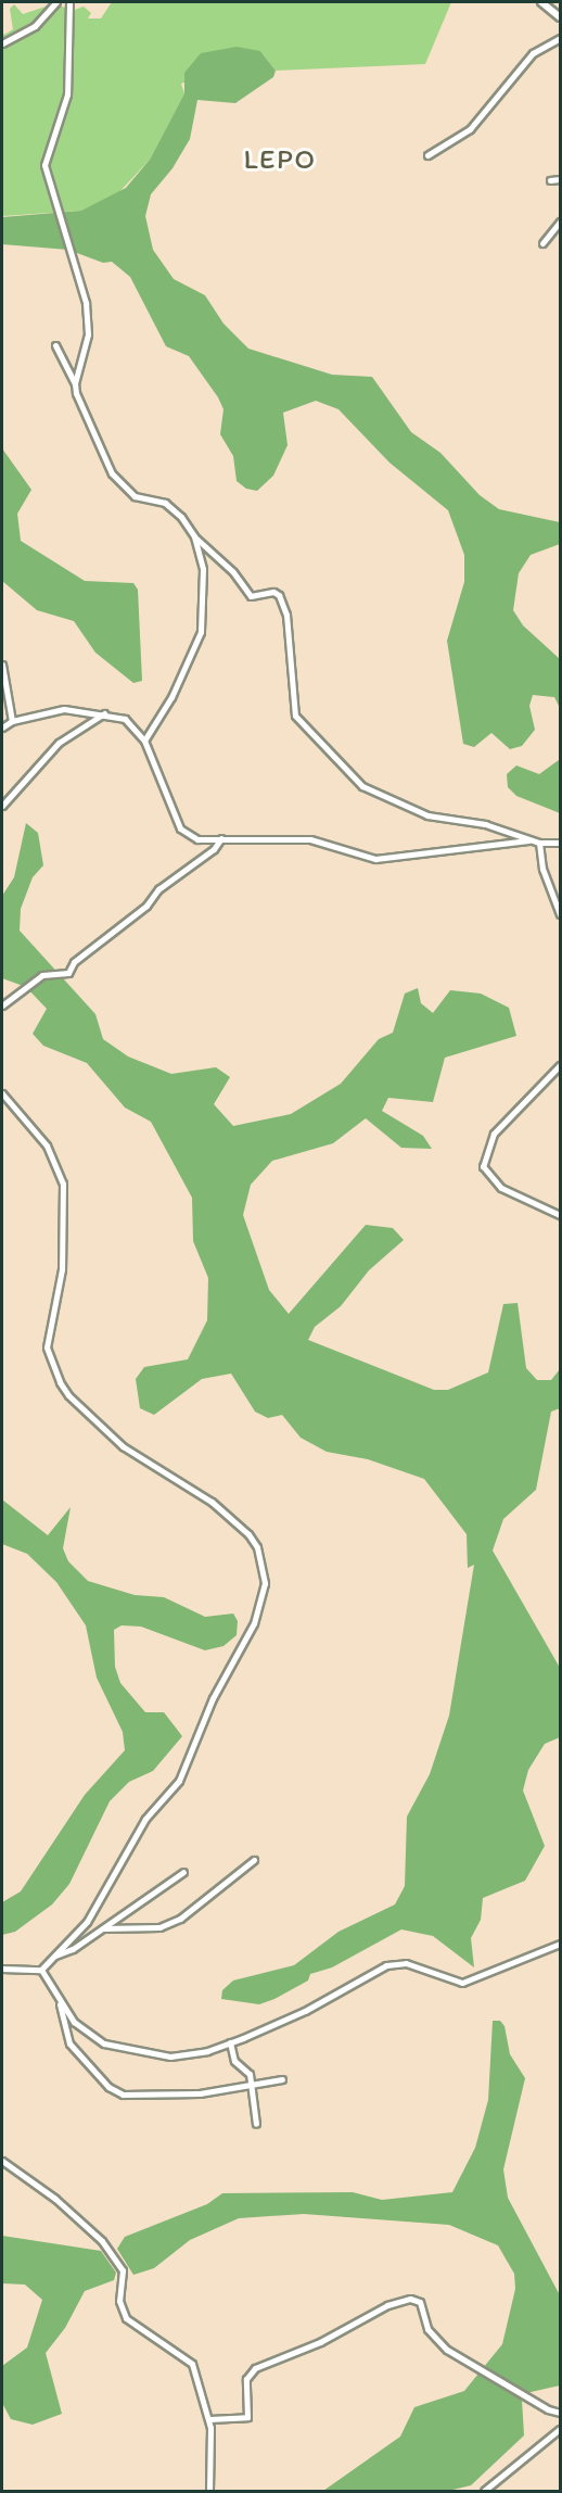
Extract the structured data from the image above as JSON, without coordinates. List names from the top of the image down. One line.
{"districts":["LEPO"]}
